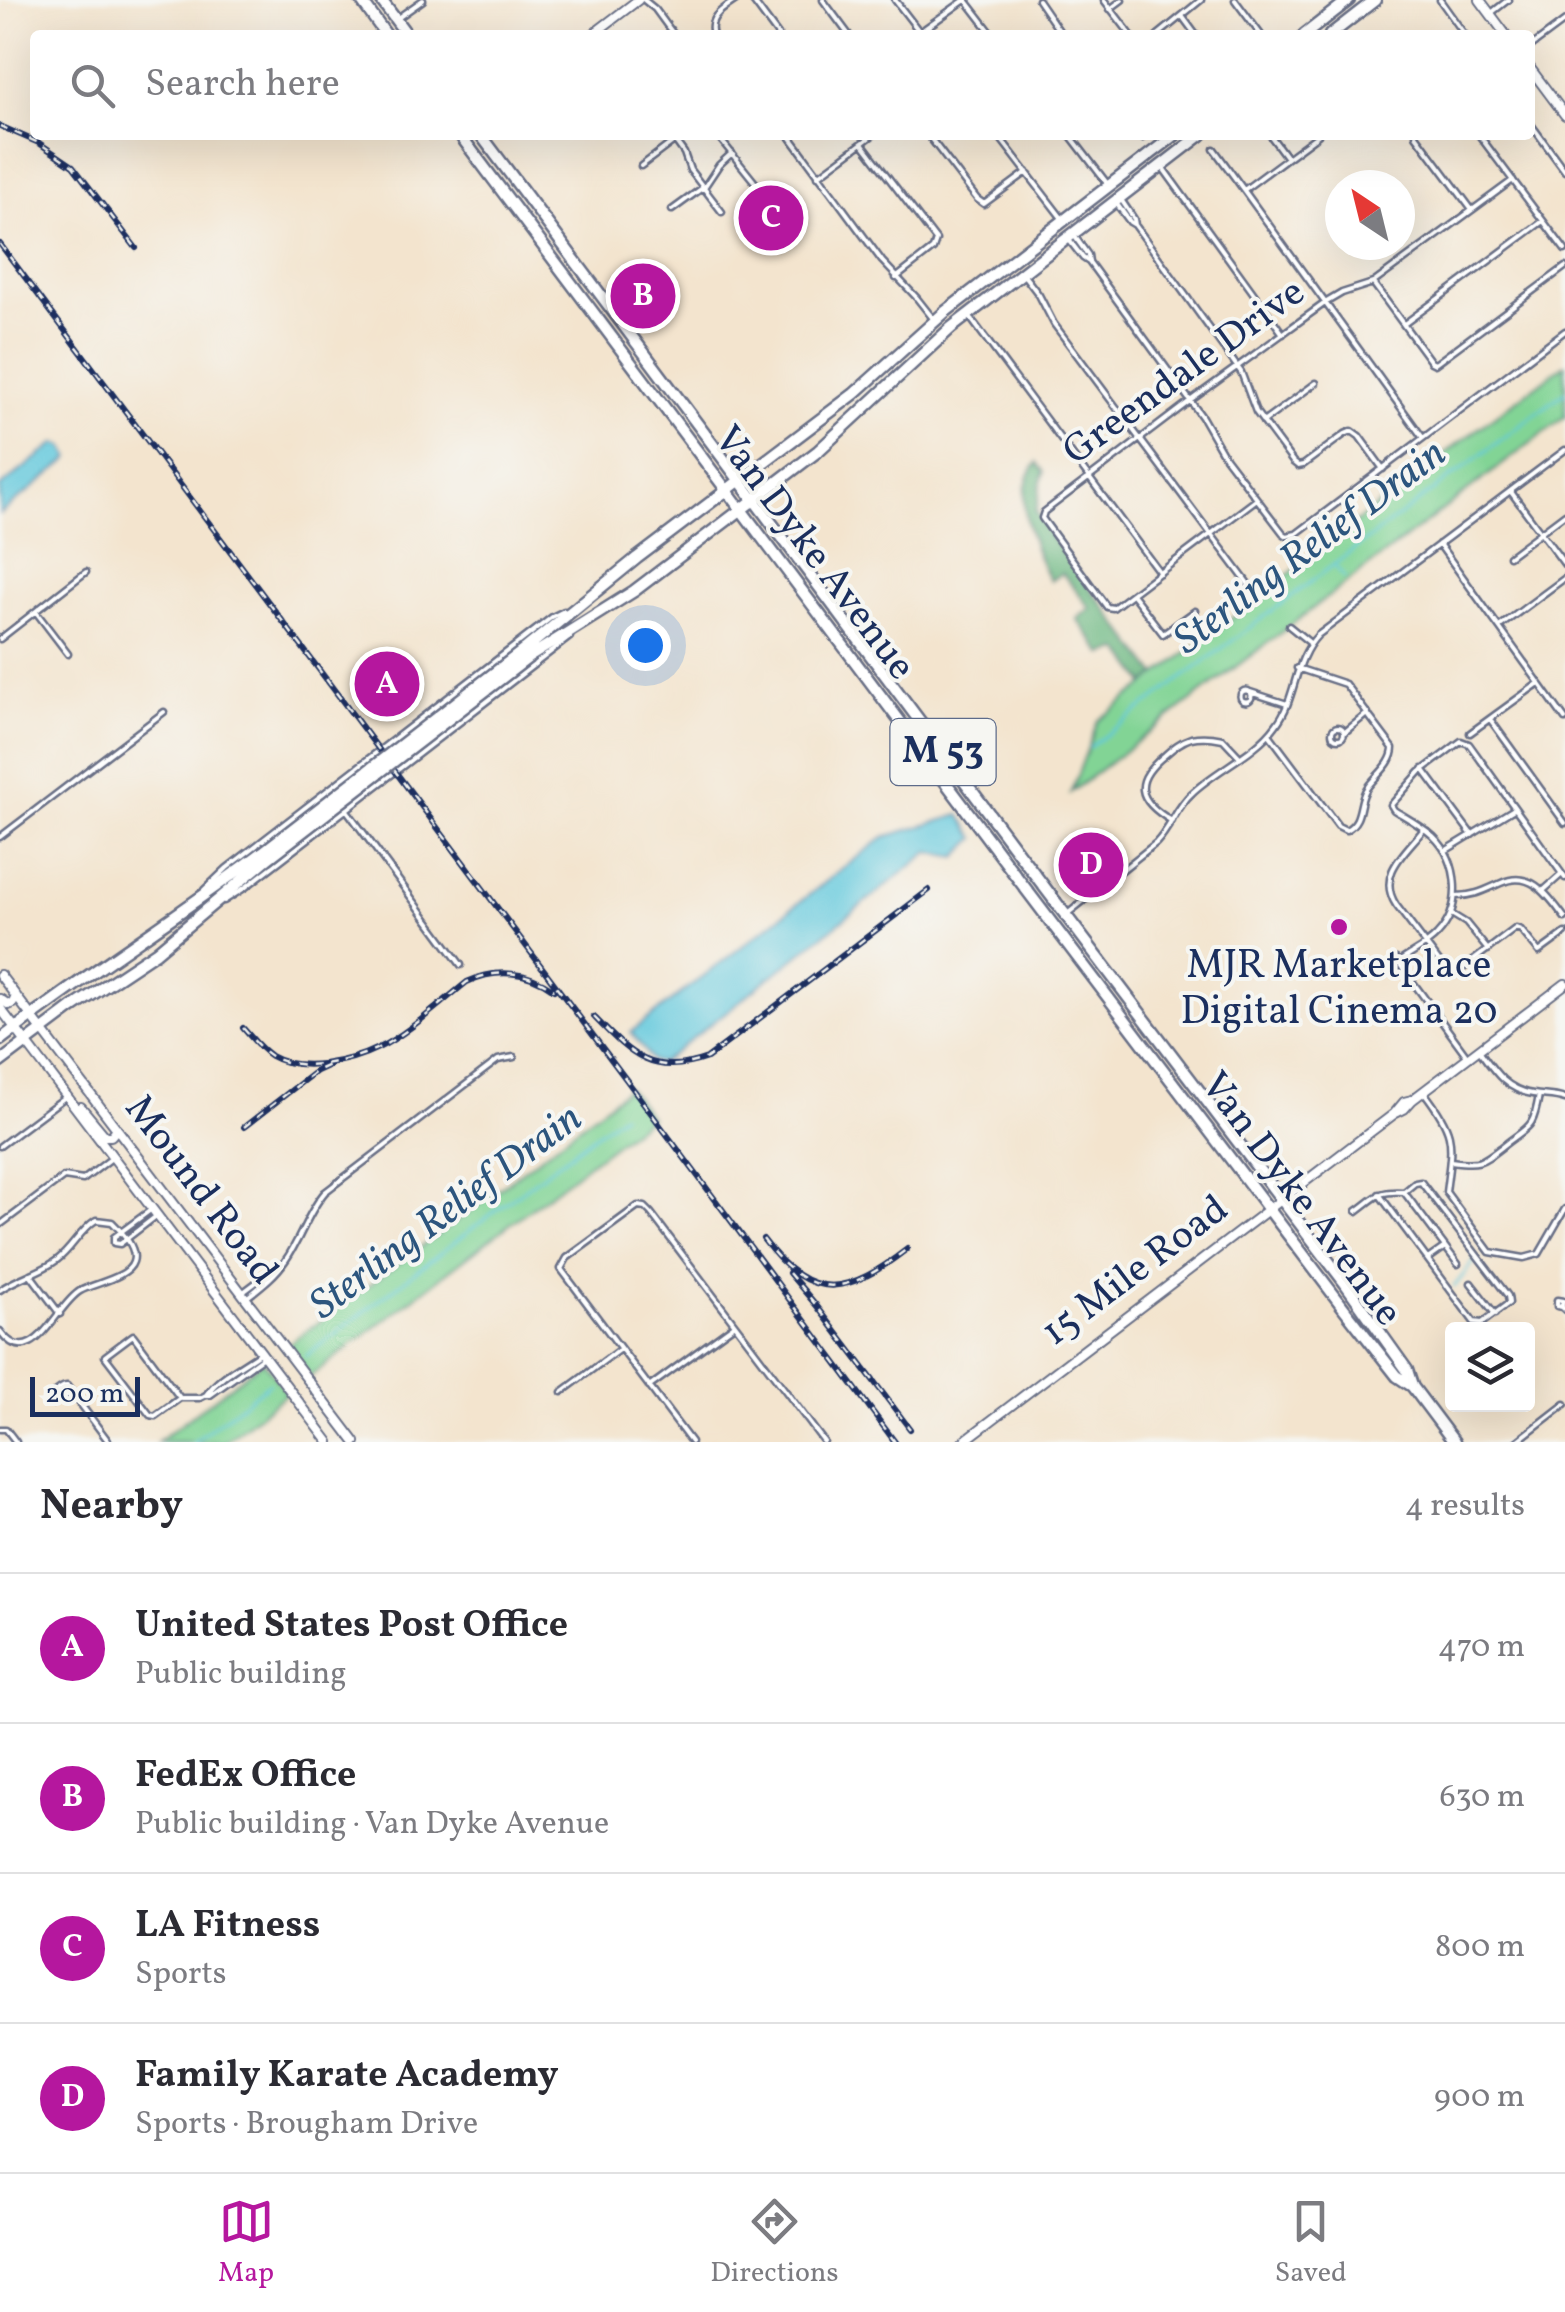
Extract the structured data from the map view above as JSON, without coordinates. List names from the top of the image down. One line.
{"streets":{"main road":["Van Dyke Avenue","M 53","Mound Road","15 Mile Road"],"street":["Greendale Drive"]},"crossings":[["Van Dyke Avenue","15 Mile Road"]],"water":["Sterling Relief Drain"],"places":["MJR Marketplace Digital Cinema 20"],"scale_bar":"200 m","north":"top left","page":{"search":"Search here","pins":["C","B","A","D"],"scale":"200 m","heading":["Nearby","4 results"],"list":[{"mark":"A","name":"United States Post Office","note":"Public building","value":"470 m"},{"mark":"B","name":"FedEx Office","note":"Public building · Van Dyke Avenue","value":"630 m"},{"mark":"C","name":"LA Fitness","note":"Sports","value":"800 m"},{"mark":"D","name":"Family Karate Academy","note":"Sports · Brougham Drive","value":"900 m"}],"nav":["Map","Directions","Saved"]}}
